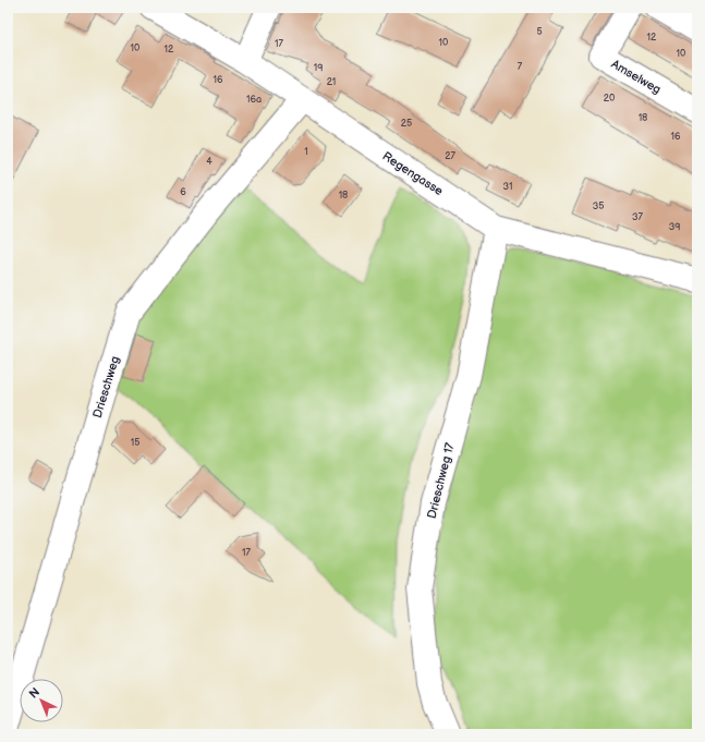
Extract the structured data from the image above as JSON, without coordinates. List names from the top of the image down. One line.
{"streets":{"street":["Amselweg","Regengasse","Drieschweg","Drieschweg 17"]},"crossings":[["Regengasse","Drieschweg"],["Regengasse","Drieschweg 17"]],"house_numbers":["5","12","10","17","10","12","10","7","19","16","21","20","16a","18","25","16","1","27","4","31","6","18","35","37","39","15","17"],"north":"top left"}
